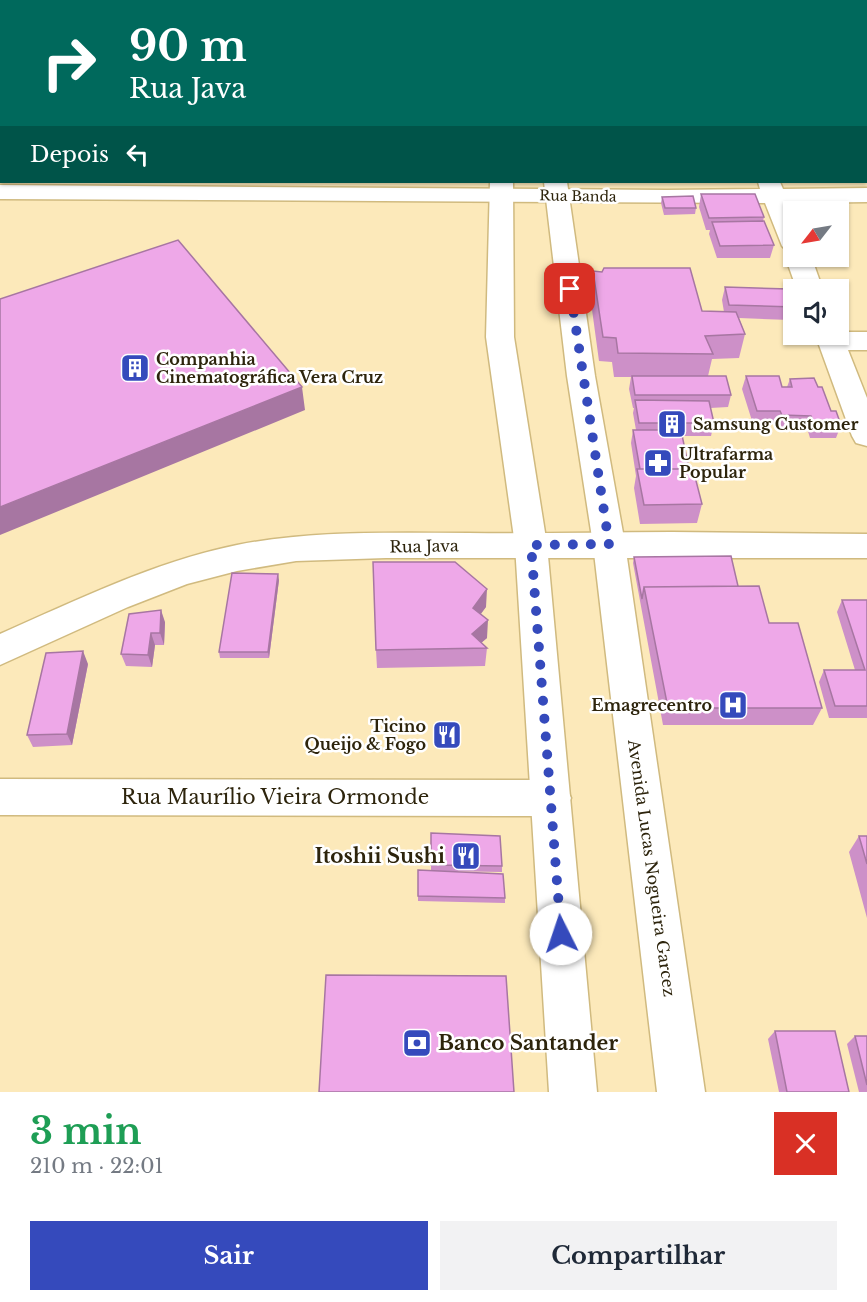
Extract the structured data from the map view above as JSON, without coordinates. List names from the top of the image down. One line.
{"streets":{"street":["Rua Banda","Rua Java","Rua Maurílio Vieira Ormonde","Avenida Lucas Nogueira Garcez"]},"crossings":[["Rua Banda","Avenida Lucas Nogueira Garcez"],["Rua Java","Avenida Lucas Nogueira Garcez"]],"places":{"building":["Companhia Cinematográfica Vera Cruz","Samsung Customer"],"pharmacy":["Ultrafarma Popular"],"hospital":["Emagrecentro"],"restaurant":["Ticino Queijo & Fogo","Itoshii Sushi"],"bank":["Banco Santander"]},"north":"bottom left","page":{"turn":["90 m","Rua Java"],"then":"Depois","heading":["3 min","210 m · 22:01"],"buttons":["Sair","Compartilhar"]}}
